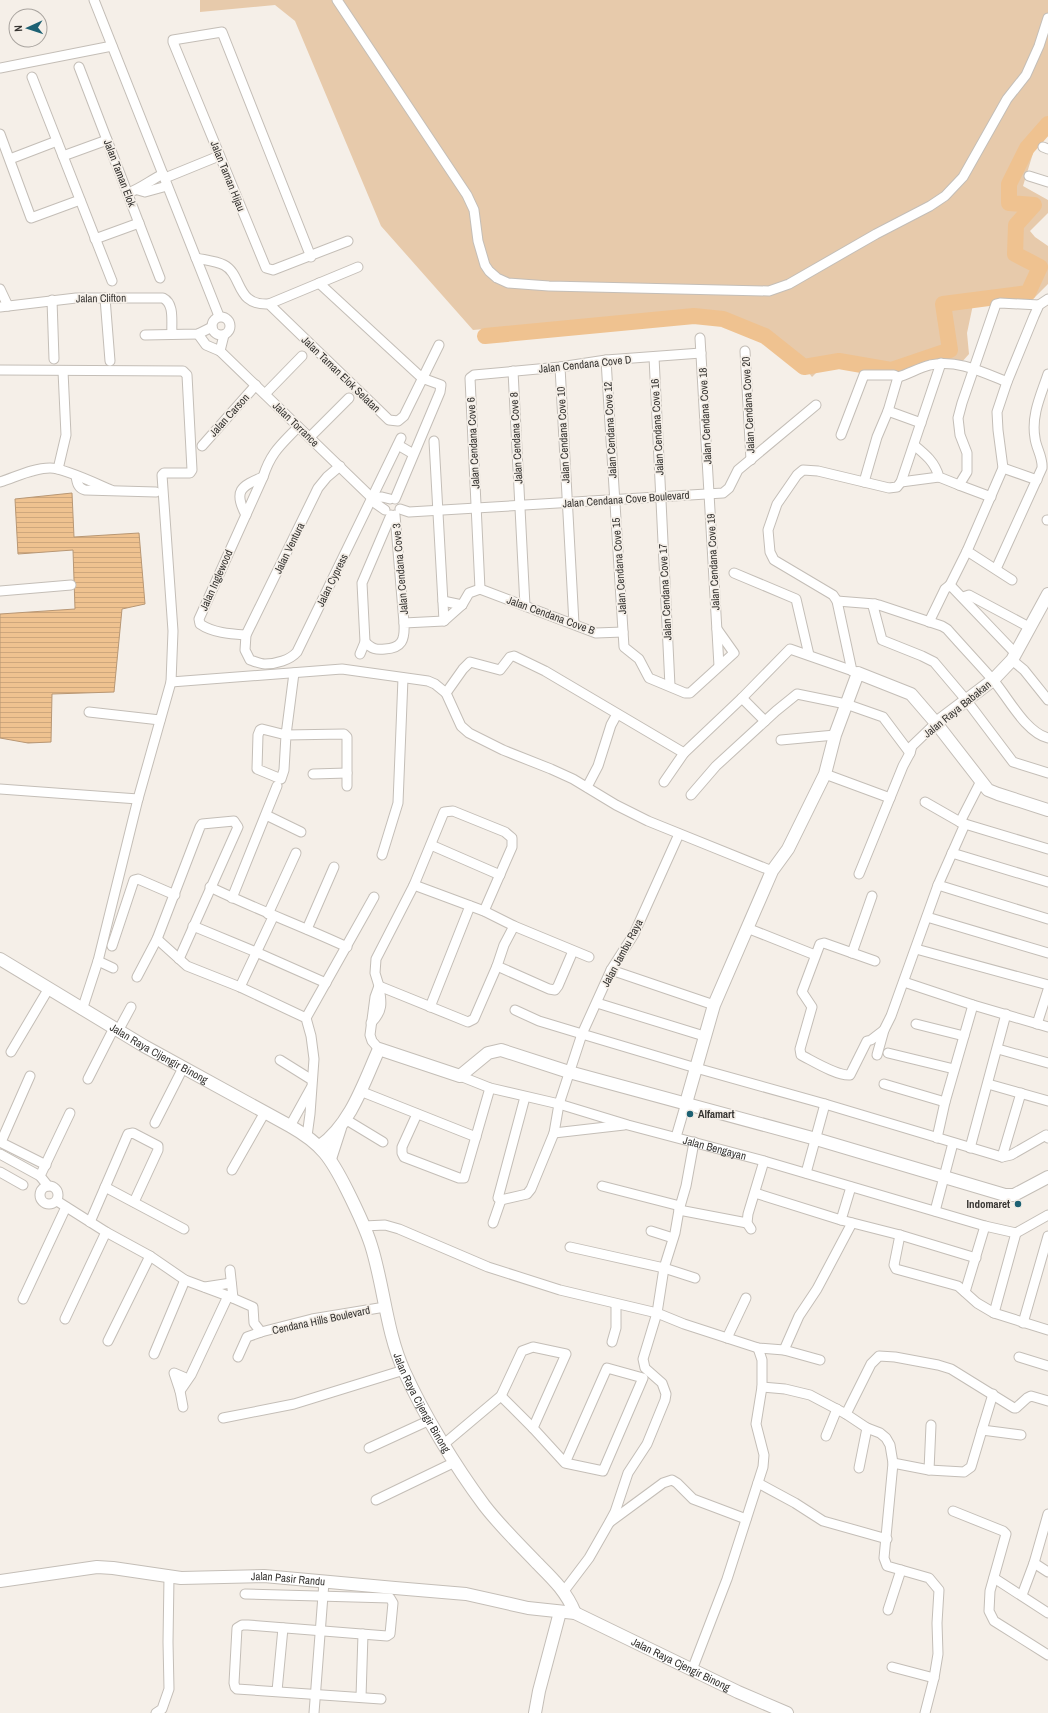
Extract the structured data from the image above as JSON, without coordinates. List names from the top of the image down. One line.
{"streets":{"street":["Jalan Taman Elok","Jalan Taman Hijau","Jalan Clifton","Jalan Cendana Cove D","Jalan Taman Elok Selatan","Jalan Cendana Cove 20","Jalan Carson","Jalan Cendana Cove 18","Jalan Torrance","Jalan Cendana Cove 16","Jalan Cendana Cove 12","Jalan Cendana Cove 10","Jalan Cendana Cove 8","Jalan Cendana Cove 6","Jalan Cendana Cove Boulevard","Jalan Ventura","Jalan Cendana Cove 19","Jalan Cendana Cove 15","Jalan Cendana Cove 3","Jalan Inglewood","Jalan Cypress","Jalan Cendana Cove 17","Jalan Cendana Cove B","Jalan Raya Babakan","Jalan Jambu Raya","Jalan Raya Cijengir Binong","Jalan Bengayan","Cendana Hills Boulevard","Jalan Pasir Randu","Jalan Raya Cjengir Binong"]},"crossings":[["Jalan Cendana Cove D","Jalan Cendana Cove 18"],["Jalan Cendana Cove D","Jalan Cendana Cove 16"],["Jalan Cendana Cove D","Jalan Cendana Cove 12"],["Jalan Cendana Cove D","Jalan Cendana Cove 10"],["Jalan Cendana Cove D","Jalan Cendana Cove 8"],["Jalan Cendana Cove D","Jalan Cendana Cove 6"],["Jalan Cendana Cove 20","Jalan Cendana Cove Boulevard"],["Jalan Carson","Jalan Torrance"],["Jalan Cendana Cove 18","Jalan Cendana Cove Boulevard"],["Jalan Cendana Cove 18","Jalan Cendana Cove 19"],["Jalan Torrance","Jalan Cendana Cove Boulevard"],["Jalan Torrance","Jalan Ventura"],["Jalan Torrance","Jalan Cendana Cove 3"],["Jalan Torrance","Jalan Inglewood"],["Jalan Torrance","Jalan Cypress"],["Jalan Cendana Cove 16","Jalan Cendana Cove Boulevard"],["Jalan Cendana Cove 16","Jalan Cendana Cove 17"],["Jalan Cendana Cove 12","Jalan Cendana Cove Boulevard"],["Jalan Cendana Cove 12","Jalan Cendana Cove 15"],["Jalan Cendana Cove 10","Jalan Cendana Cove Boulevard"],["Jalan Cendana Cove 10","Jalan Cendana Cove B"],["Jalan Cendana Cove 8","Jalan Cendana Cove Boulevard"],["Jalan Cendana Cove 8","Jalan Cendana Cove B"],["Jalan Cendana Cove 6","Jalan Cendana Cove Boulevard"],["Jalan Cendana Cove 6","Jalan Cendana Cove B"],["Jalan Cendana Cove Boulevard","Jalan Cendana Cove 19"],["Jalan Cendana Cove Boulevard","Jalan Cendana Cove 15"],["Jalan Cendana Cove Boulevard","Jalan Cendana Cove 3"],["Jalan Cendana Cove Boulevard","Jalan Cendana Cove 17"],["Jalan Ventura","Jalan Inglewood"],["Jalan Ventura","Jalan Cypress"],["Jalan Cendana Cove 19","Jalan Cendana Cove 15"],["Jalan Cendana Cove 15","Jalan Cendana Cove 17"],["Jalan Cendana Cove 15","Jalan Cendana Cove B"],["Jalan Inglewood","Jalan Cypress"],["Jalan Jambu Raya","Jalan Bengayan"],["Jalan Raya Cijengir Binong","Cendana Hills Boulevard"],["Jalan Raya Cijengir Binong","Jalan Pasir Randu"],["Jalan Raya Cijengir Binong","Jalan Raya Cjengir Binong"],["Jalan Pasir Randu","Jalan Raya Cjengir Binong"]],"places":["Alfamart","Indomaret"],"north":"left"}
